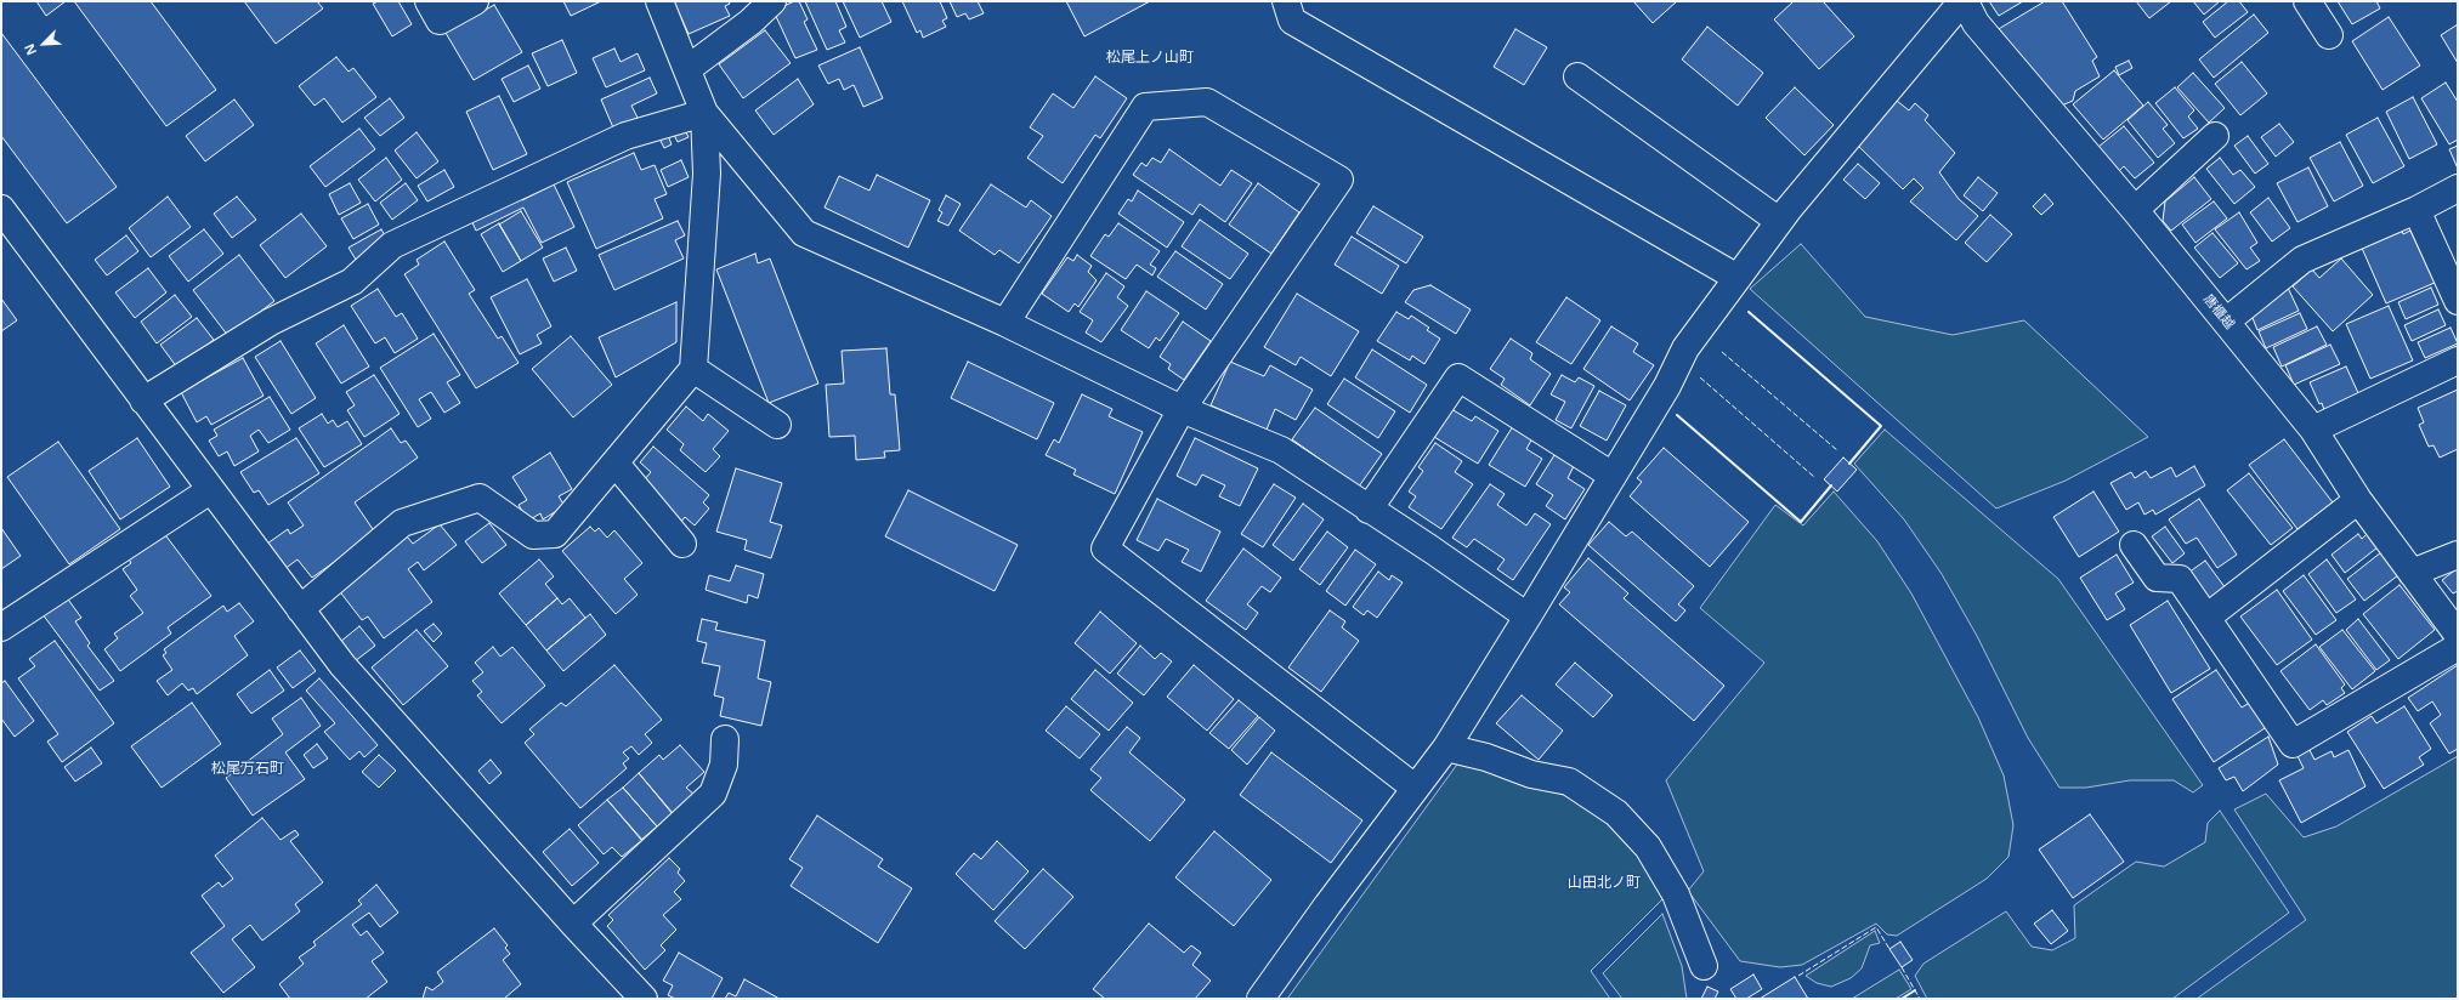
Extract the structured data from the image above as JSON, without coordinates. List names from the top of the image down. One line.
{"streets":{"street":["唐櫃越"]},"districts":["松尾上ノ山町","松尾万石町","山田北ノ町"],"north":"bottom left"}
